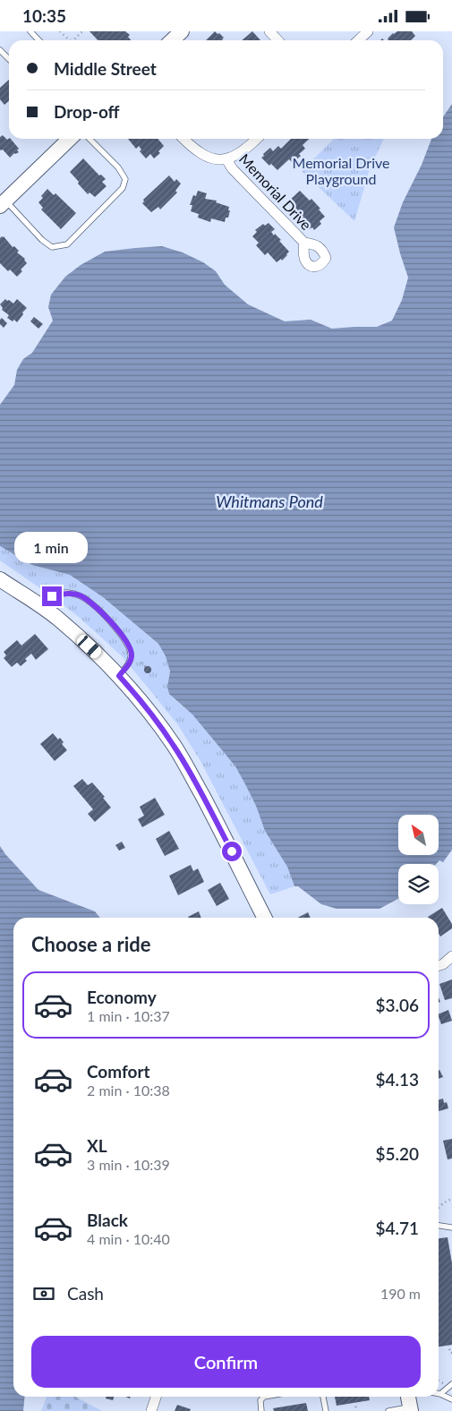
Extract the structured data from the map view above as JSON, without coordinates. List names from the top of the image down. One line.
{"streets":{"street":["Memorial Drive"]},"water":["Whitmans Pond"],"parks":["Memorial Drive Playground"],"north":"top left","page":{"status":"10:35","banner":["Middle Street","Drop-off"],"bubble":"1 min","heading":"Choose a ride","list":[{"name":"Economy","note":"1 min · 10:37","value":"$3.06"},{"name":"Comfort","note":"2 min · 10:38","value":"$4.13"},{"name":"XL","note":"3 min · 10:39","value":"$5.20"},{"name":"Black","note":"4 min · 10:40","value":"$4.71"}],"pay":["Cash","190 m"],"buttons":"Confirm"}}
